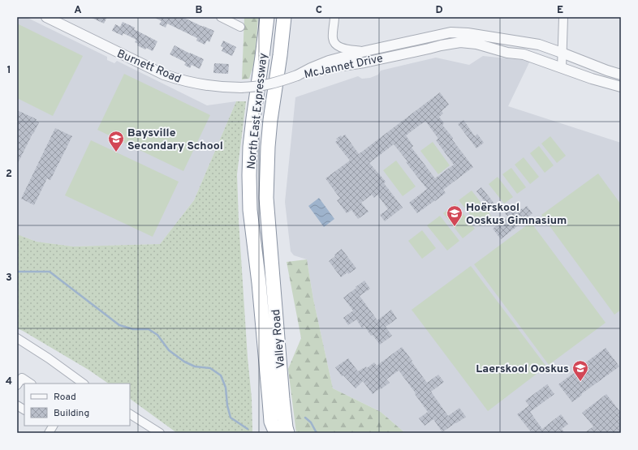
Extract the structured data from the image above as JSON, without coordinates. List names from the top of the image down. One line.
{"streets":{"highway":["North East Expressway","Valley Road"],"street":["Burnett Road","McJannet Drive"]},"crossings":[["Burnett Road","McJannet Drive"],["North East Expressway","Valley Road"]],"places":{"school or university":["Baysville Secondary School","Hoërskool Ooskus Gimnasium","Laerskool Ooskus"]},"legend":["Road","Building"],"grid":{"columns":["A","B","C","D","E"],"rows":["1","2","3","4"]}}
